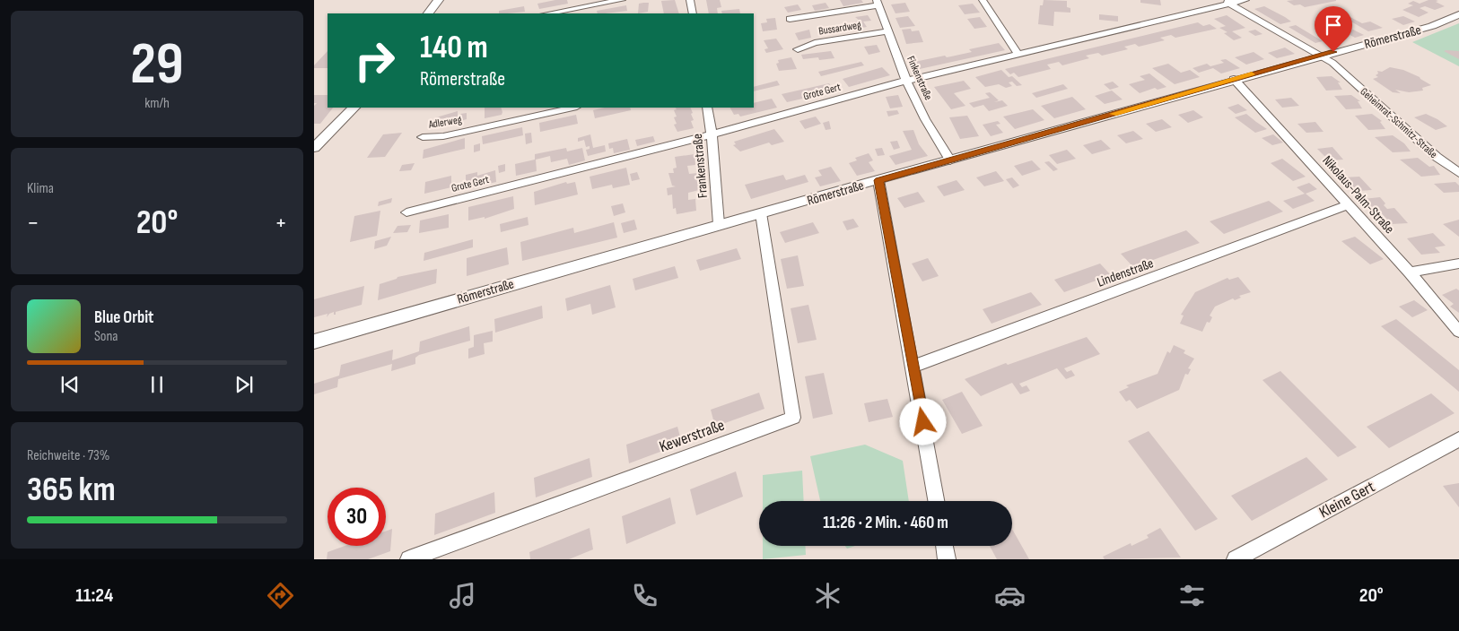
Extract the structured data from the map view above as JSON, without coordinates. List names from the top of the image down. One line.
{"streets":{"street":["Bussardweg","Römerstraße","Finkenstraße","Grote Gert","Adlerweg","Geheimrat-Schmitz-Straße","Frankenstraße","Nikolaus-Palm-Straße","Lindenstraße","Kewerstraße","Kleine Gert"]},"crossings":[["Bussardweg","Finkenstraße"],["Römerstraße","Finkenstraße"],["Römerstraße","Geheimrat-Schmitz-Straße"],["Römerstraße","Frankenstraße"],["Römerstraße","Nikolaus-Palm-Straße"],["Römerstraße","Kewerstraße"],["Finkenstraße","Grote Gert"],["Grote Gert","Geheimrat-Schmitz-Straße"],["Grote Gert","Frankenstraße"],["Nikolaus-Palm-Straße","Lindenstraße"]],"page":{"tile":[["29","km/h"],"Klima",["Reichweite · 73%","365 km"]],"turn":["140 m","Römerstraße"],"heat":["−","20°","+"],"song":["Blue Orbit","Sona"],"limit":"30","trip":"11:26 · 2 Min. · 460 m","tabs":["11:24","20°"]}}
